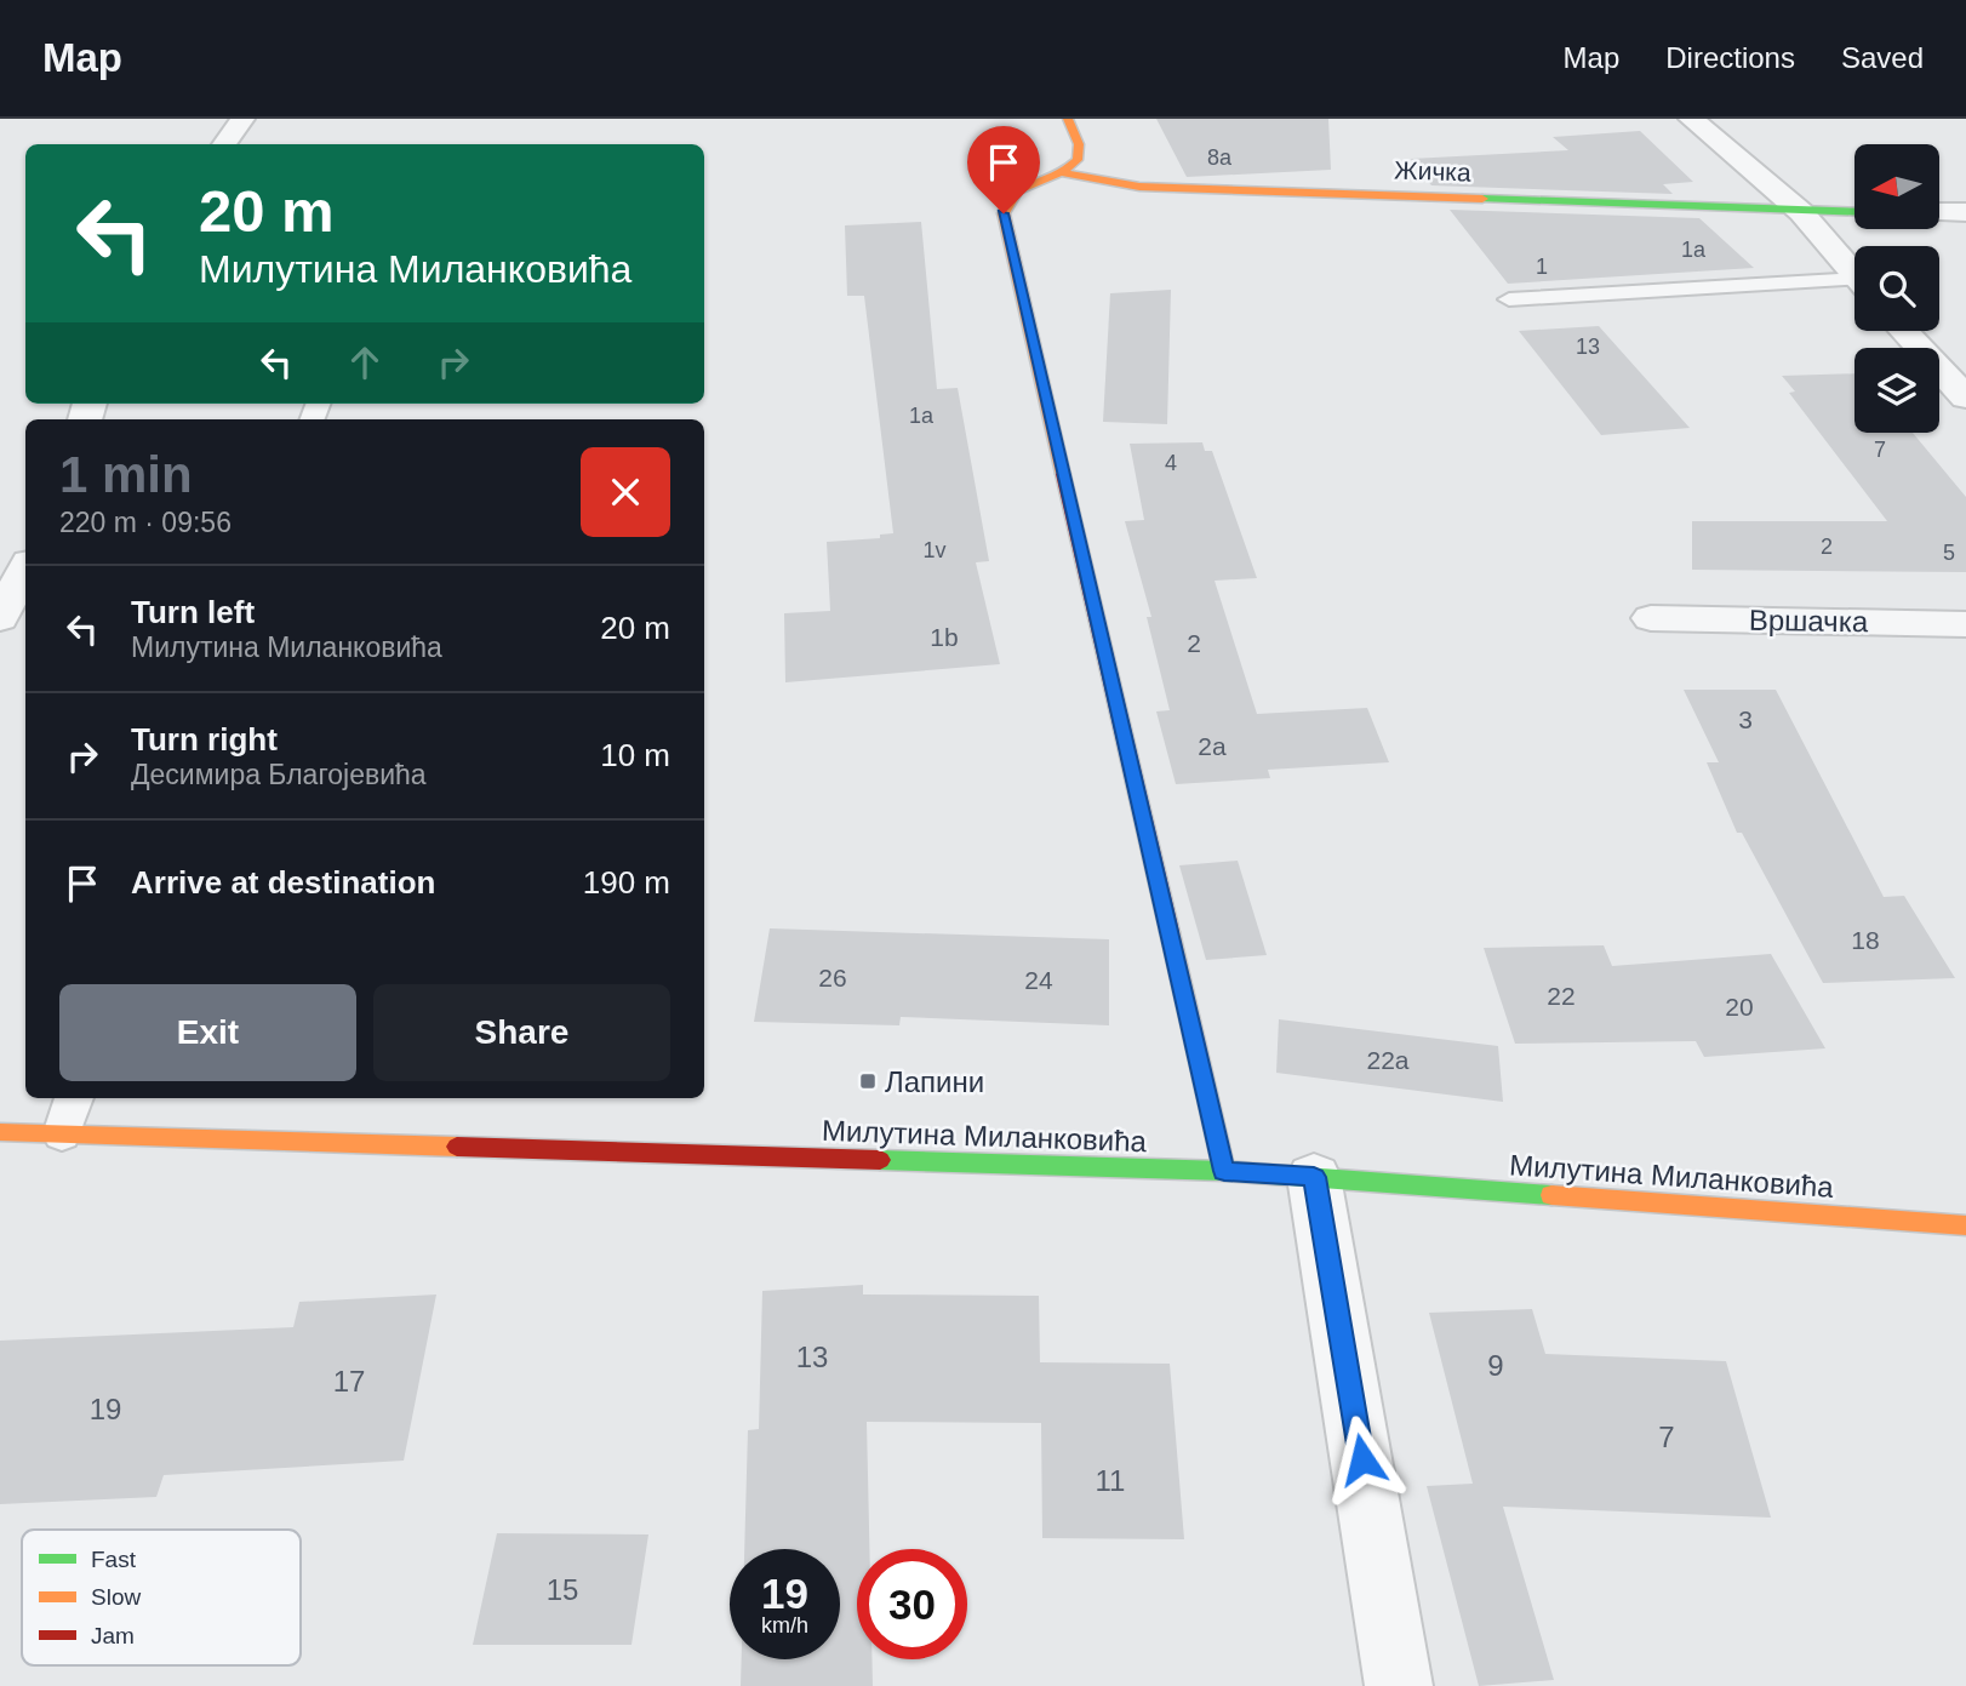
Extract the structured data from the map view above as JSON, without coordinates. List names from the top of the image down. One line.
{"streets":{"street":["Жичка","Вршачка","Милутина Миланковића"]},"places":{"transit":["Лапини"]},"house_numbers":["8a","1a","1","13","1a","7","4","2","1v","5","1b","2","3","2a","18","26","24","22","20","22a","13","9","17","19","7","11","15"],"legend":["Fast","Slow","Jam"],"north":"left","page":{"header":"Map","nav":["Map","Directions","Saved"],"turn":["20 m","Милутина Миланковића"],"heading":["1 min","220 m · 09:56"],"list":[{"name":"Turn left","note":"Милутина Миланковића","value":"20 m"},{"name":"Turn right","note":"Десимира Благојевића","value":"10 m"},{"name":"Arrive at destination","value":"190 m"}],"buttons":["Exit","Share"],"speed":"19 km/h","limit":"30"}}
